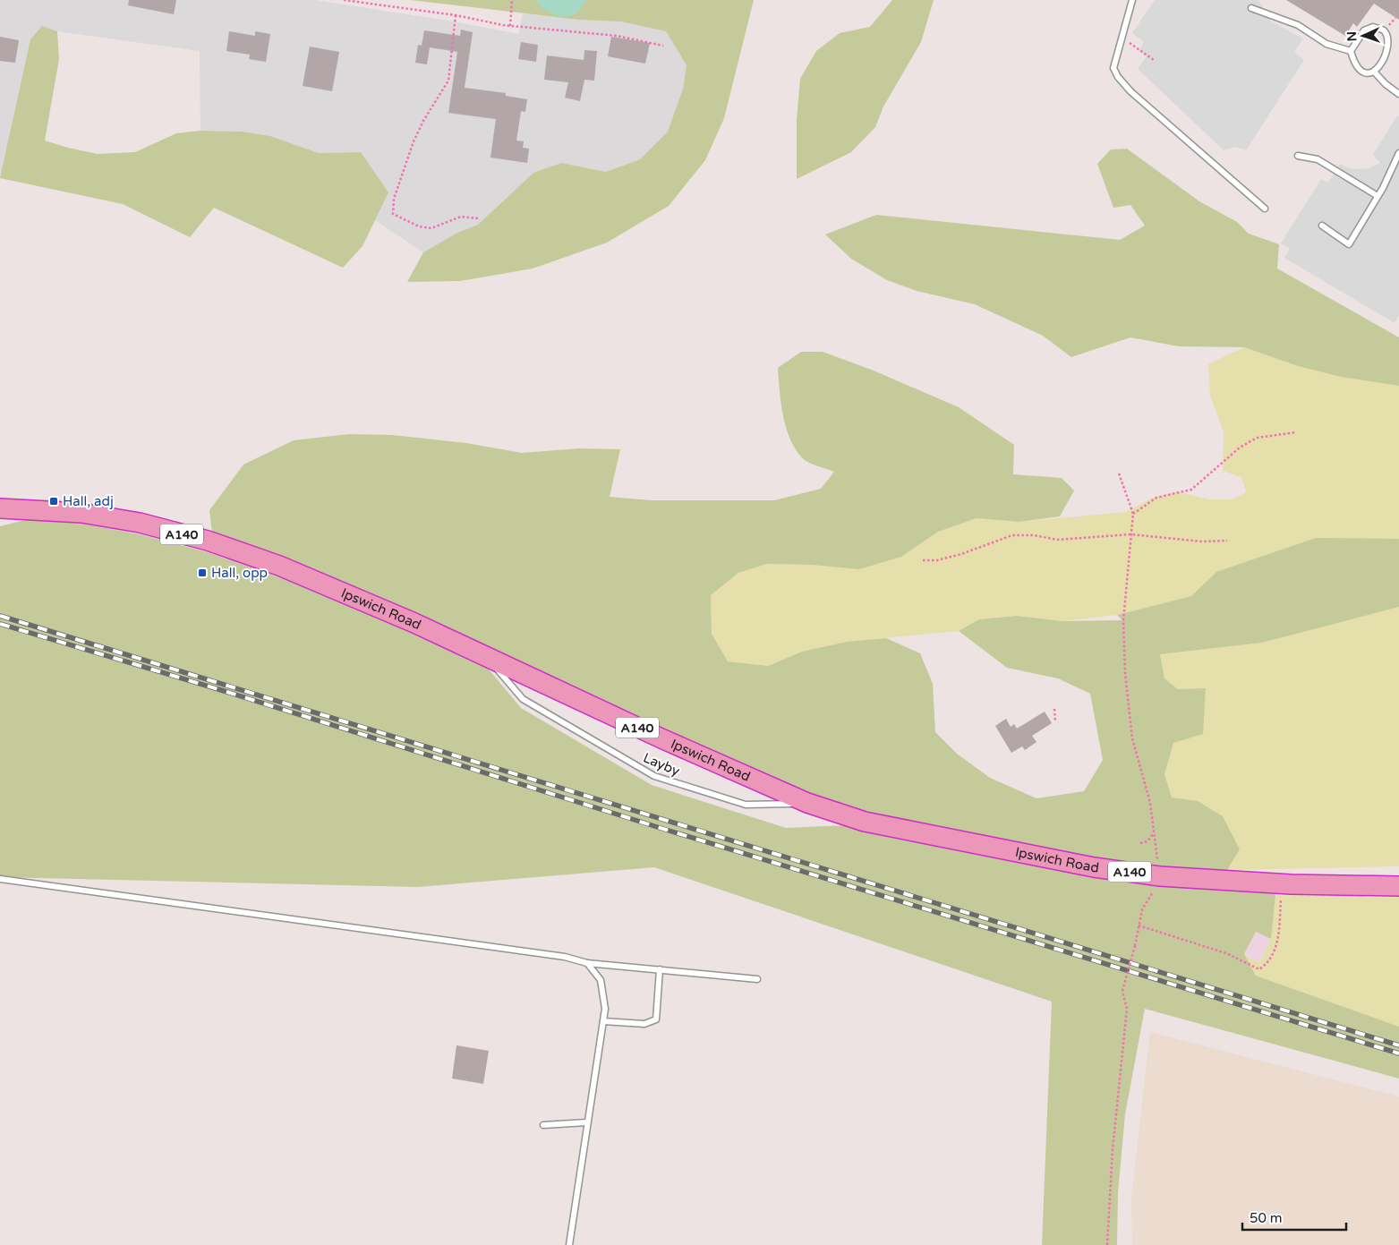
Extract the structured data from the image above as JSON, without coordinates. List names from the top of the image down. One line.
{"streets":{"highway":["A140","Ipswich Road"],"lane":["Layby"]},"crossings":[["Ipswich Road","Layby"]],"places":{"transit":["Hall, adj","Hall, opp"]},"scale_bar":"50 m","north":"left"}
